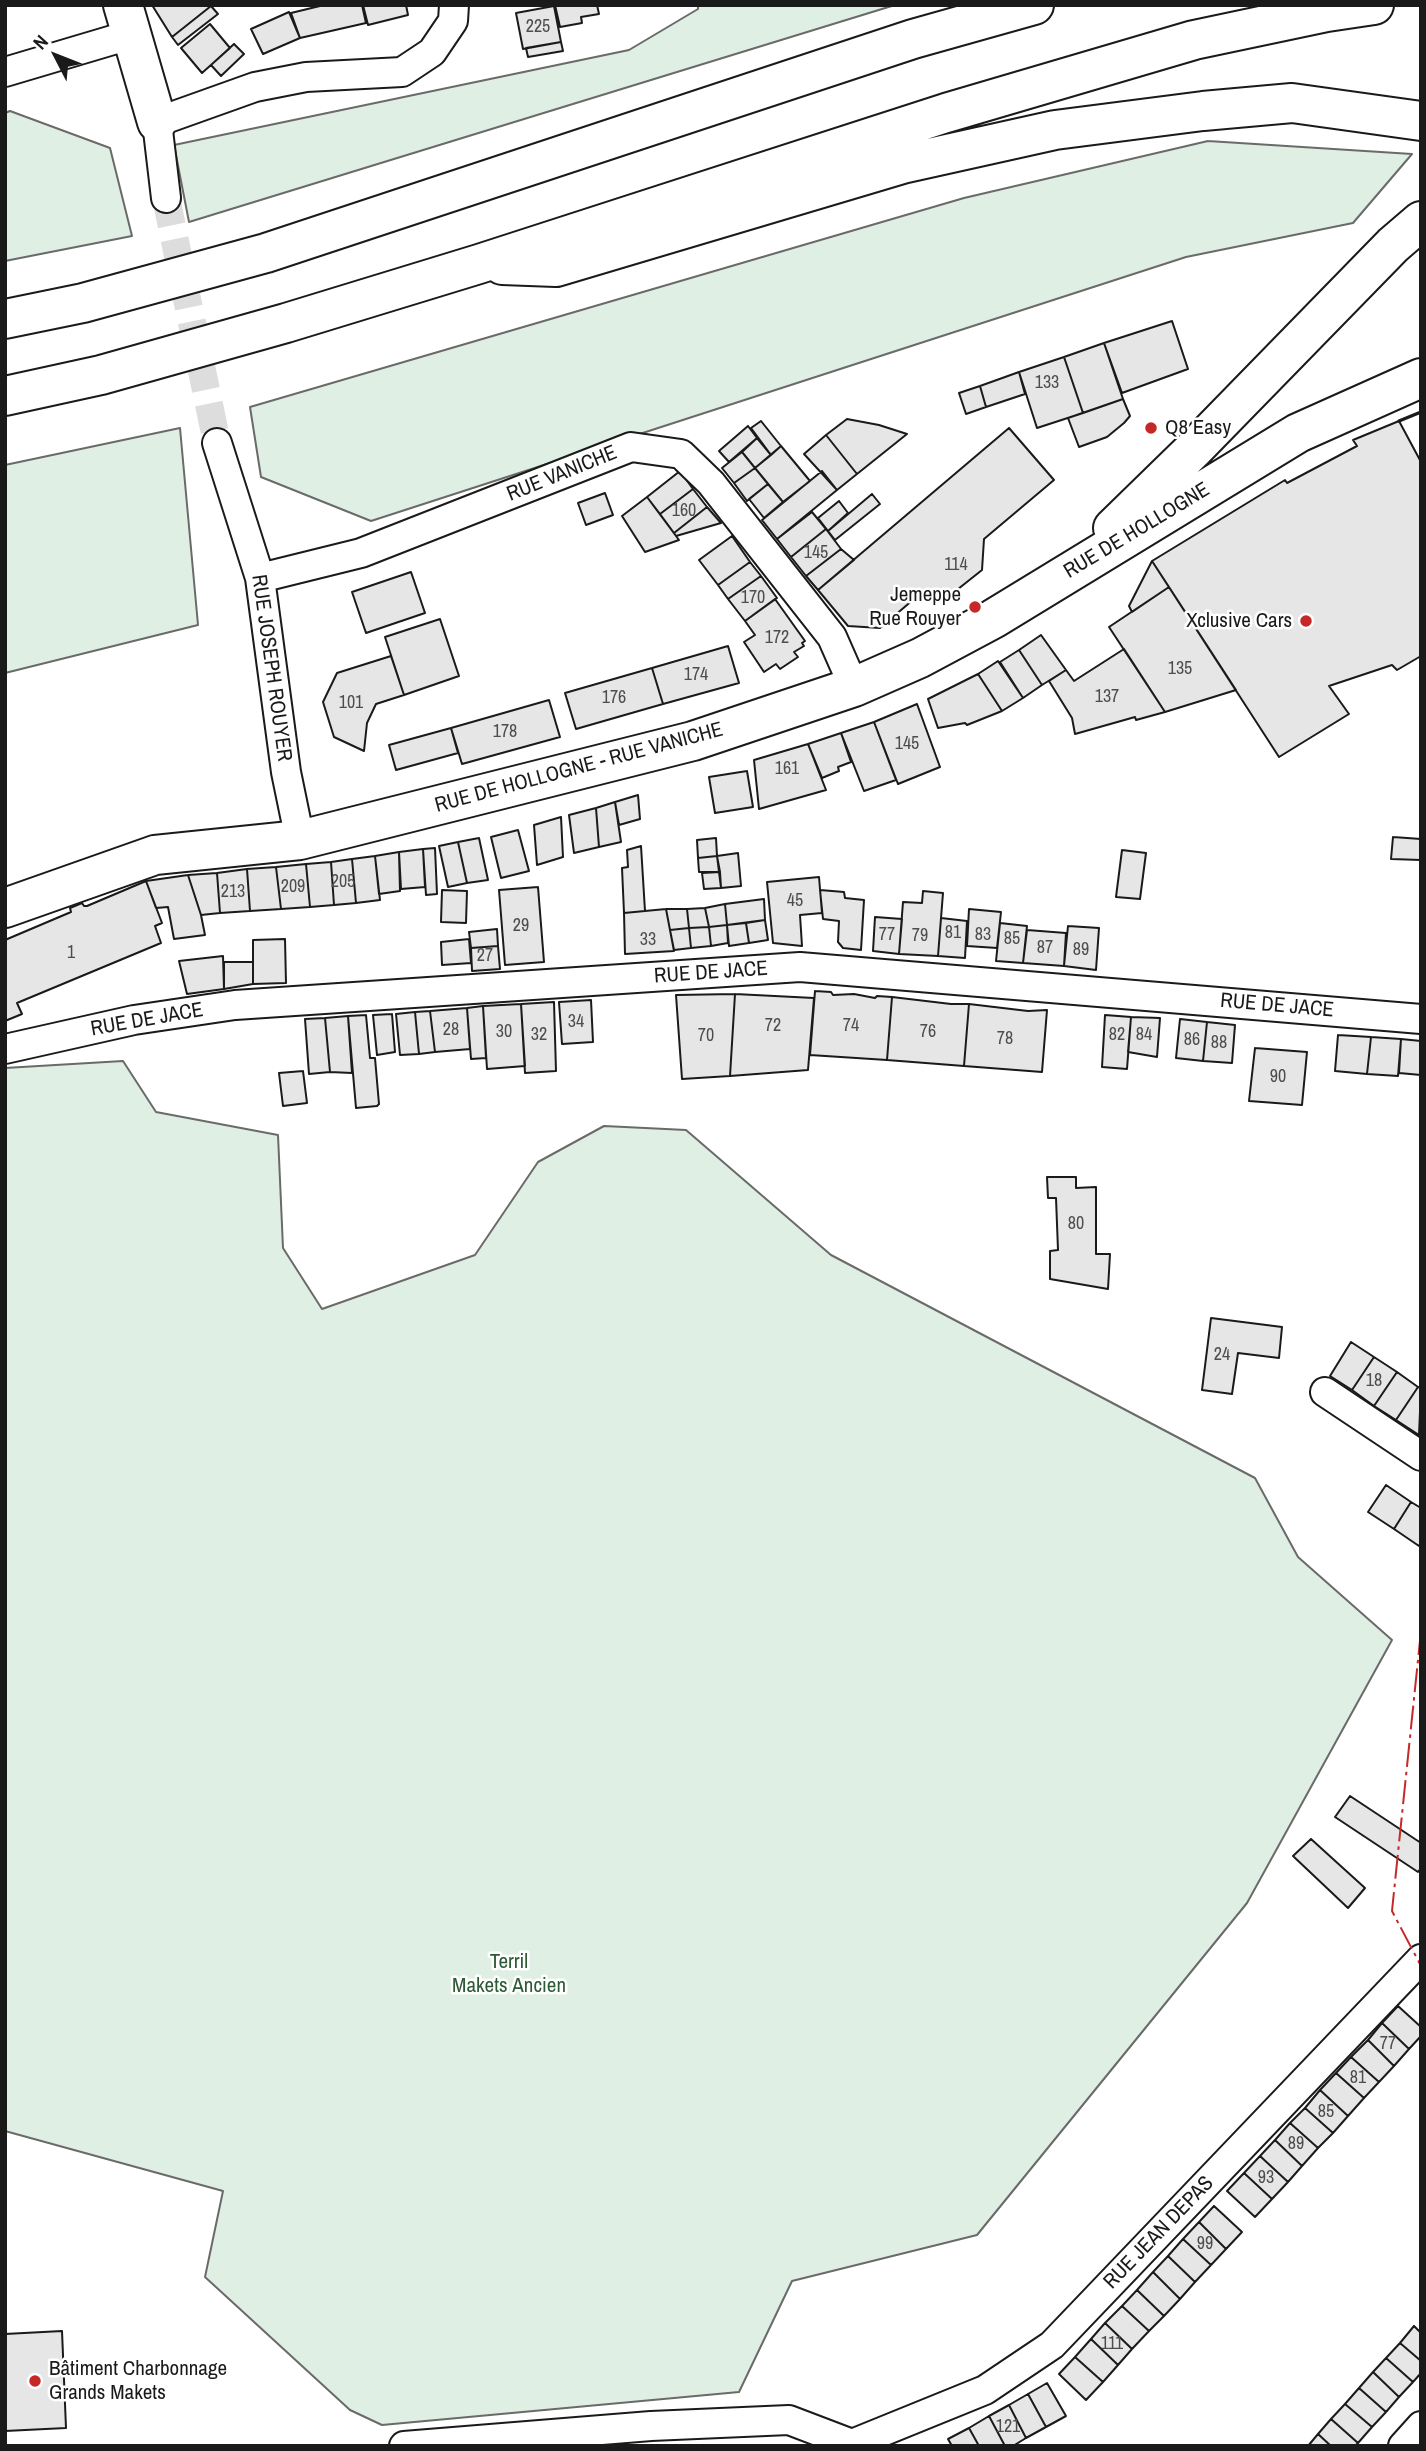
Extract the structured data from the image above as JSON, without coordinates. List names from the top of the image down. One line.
{"streets":{"main road":["RUE DE HOLLOGNE","RUE DE HOLLOGNE - RUE VANICHE"],"street":["RUE VANICHE","RUE JOSEPH ROUYER","RUE DE JACE","RUE JEAN DEPAS"]},"crossings":[["RUE VANICHE","RUE DE HOLLOGNE"],["RUE VANICHE","RUE JOSEPH ROUYER"],["RUE VANICHE","RUE DE HOLLOGNE - RUE VANICHE"],["RUE DE HOLLOGNE","RUE DE HOLLOGNE - RUE VANICHE"],["RUE JOSEPH ROUYER","RUE DE HOLLOGNE - RUE VANICHE"]],"parks":["Terril Makets Ancien"],"places":["Q8 Easy","Jemeppe Rue Rouyer","Xclusive Cars","Bâtiment Charbonnage Grands Makets"],"house_numbers":["225","133","160","145","114","170","172","135","174","137","176","101","178","145","161","205","209","213","45","29","81","77","83","79","85","33","87","89","1","27","34","72","74","28","30","76","32","82","84","70","78","86","88","90","80","24","18","77","81","85","89","93","99","111","121"],"north":"top left"}
